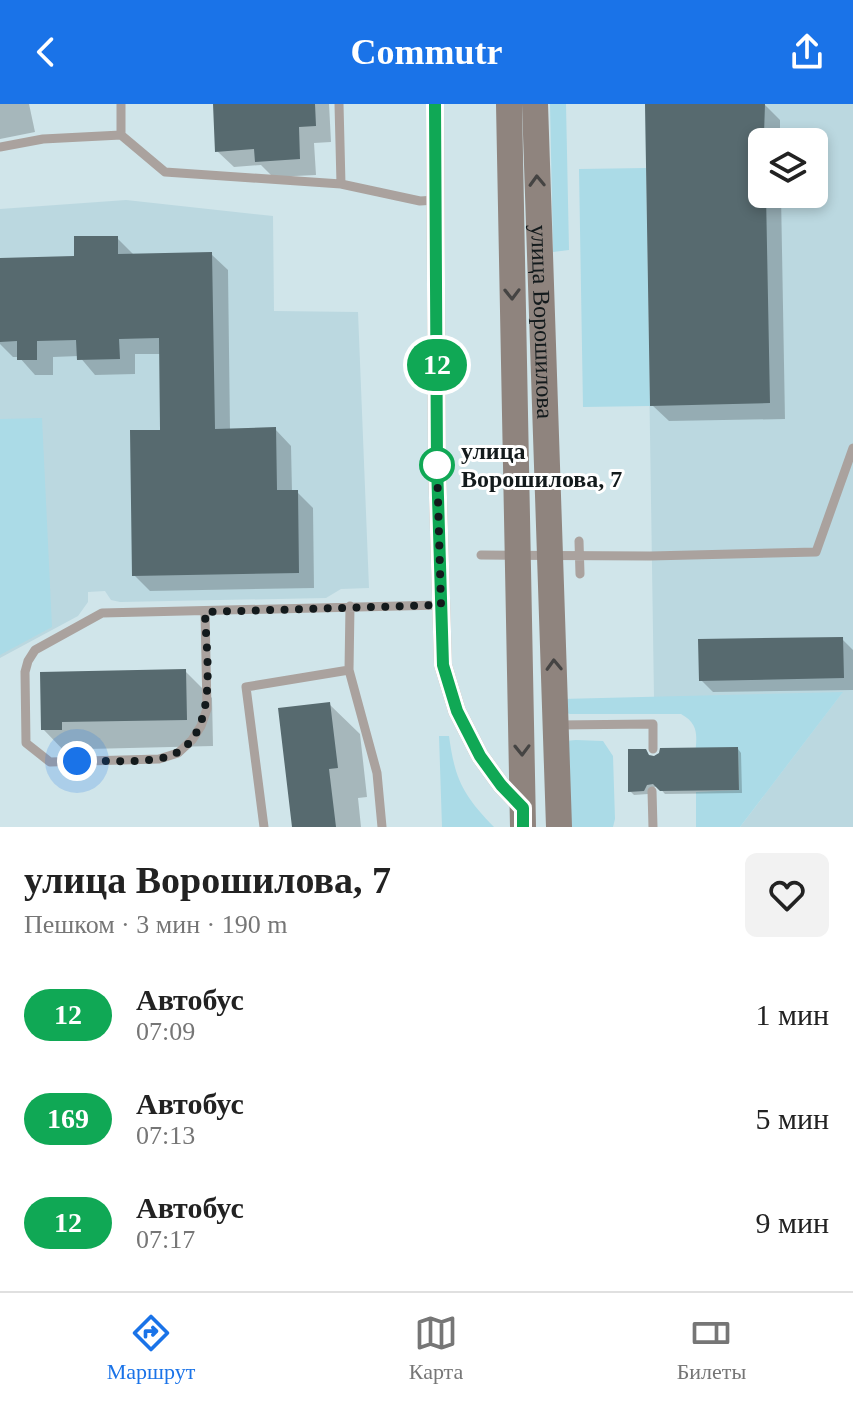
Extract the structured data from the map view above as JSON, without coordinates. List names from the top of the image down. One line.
{"streets":{"street":["улица Ворошилова"]},"places":["улица Ворошилова, 7"],"lines":["bus line 12"],"page":{"header":"Commutr","on_map":"12","heading":["улица Ворошилова, 7","Пешком · 3 мин · 190 m"],"list":[{"mark":"12","name":"Автобус","note":"07:09","value":"1 мин"},{"mark":"169","name":"Автобус","note":"07:13","value":"5 мин"},{"mark":"12","name":"Автобус","note":"07:17","value":"9 мин"}],"tabs":["Маршрут","Карта","Билеты"]}}
